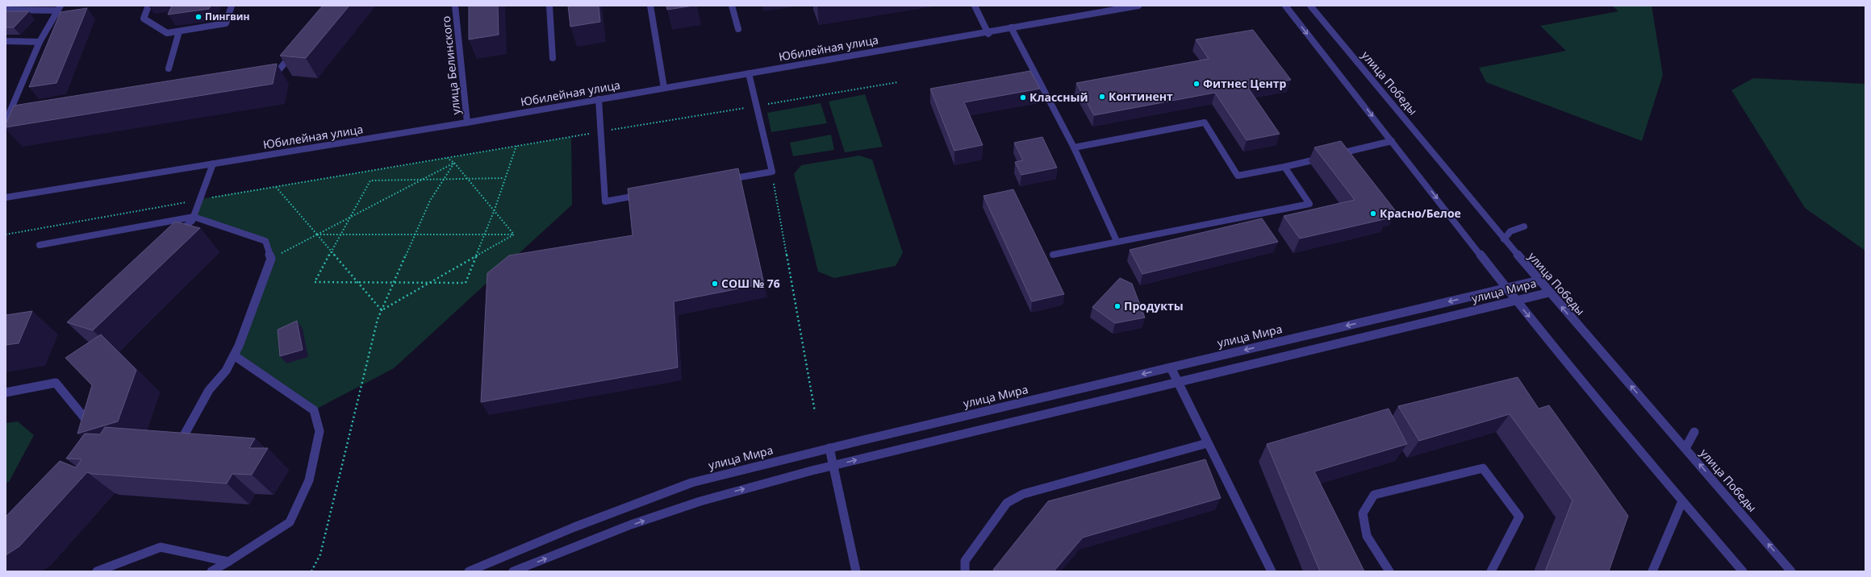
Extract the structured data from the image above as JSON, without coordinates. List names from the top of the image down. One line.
{"streets":{"street":["Юбилейная улица","улица Белинского","улица Победы","улица Мира"]},"crossings":[["Юбилейная улица","улица Белинского"],["улица Победы","улица Мира"]],"places":["Пингвин","Фитнес Центр","Континент","Классный","Красно/Белое","СОШ № 76","Продукты"]}
